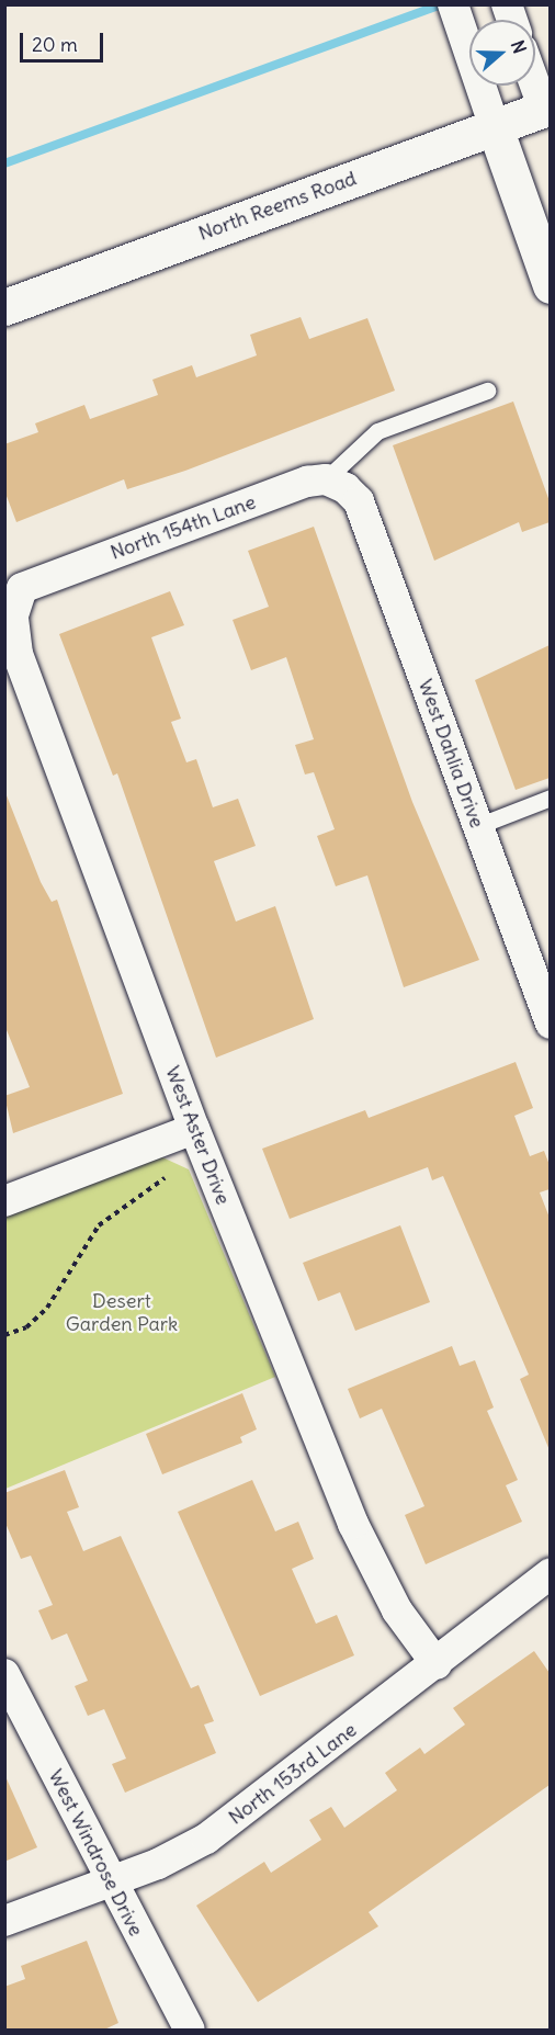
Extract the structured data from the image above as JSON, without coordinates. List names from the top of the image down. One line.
{"streets":{"main road":["North Reems Road"],"street":["North 154th Lane","West Dahlia Drive","West Aster Drive","North 153rd Lane","West Windrose Drive"]},"crossings":[["North 154th Lane","West Dahlia Drive"],["North 154th Lane","West Aster Drive"],["West Aster Drive","North 153rd Lane"],["North 153rd Lane","West Windrose Drive"]],"parks":["Desert Garden Park"],"scale_bar":"20 m","north":"right"}
